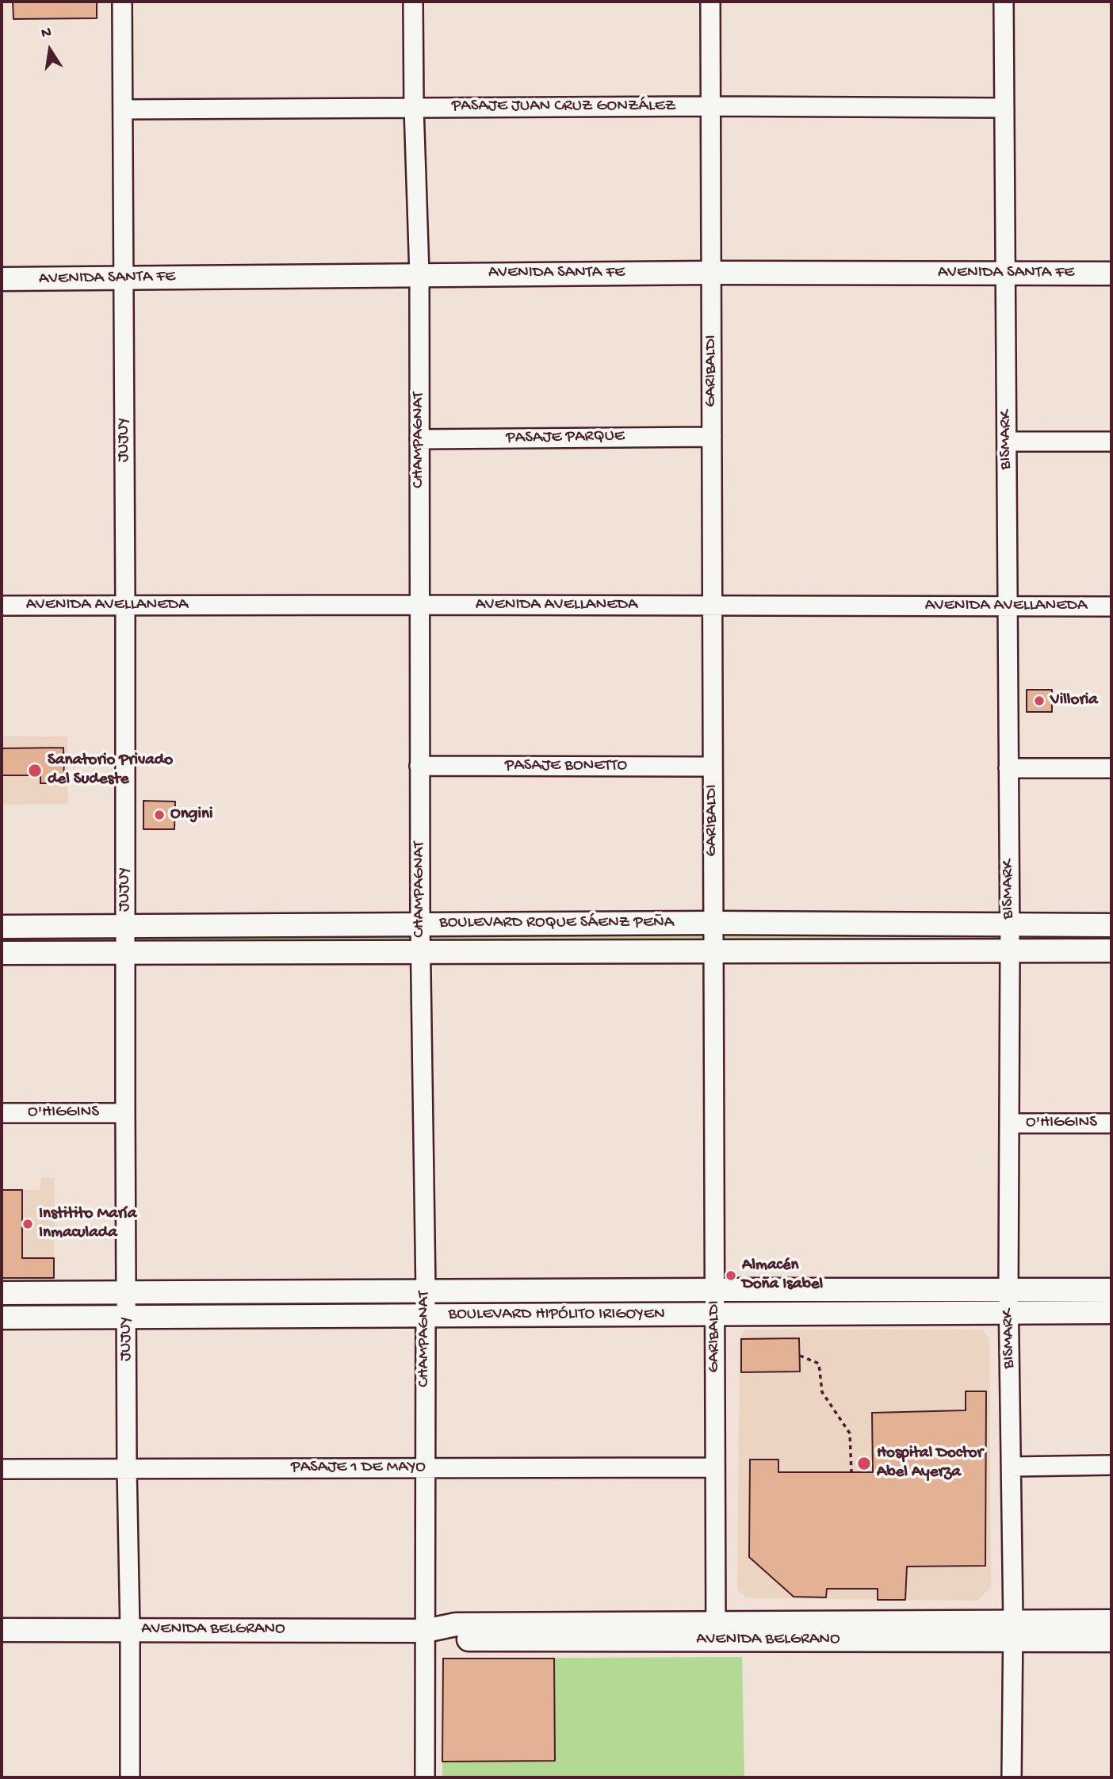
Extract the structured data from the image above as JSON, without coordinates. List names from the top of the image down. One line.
{"streets":{"street":["PASAJE JUAN CRUZ GONZÁLEZ","AVENIDA SANTA FE","GARIBALDI","PASAJE PARQUE","JUJUY","CHAMPAGNAT","BISMARK","AVENIDA AVELLANEDA","PASAJE BONETTO","BOULEVARD ROQUE SÁENZ PEÑA","O'HIGGINS","BOULEVARD HIPÓLITO IRIGOYEN","PASAJE 1 DE MAYO","AVENIDA BELGRANO"]},"crossings":[["PASAJE JUAN CRUZ GONZÁLEZ","GARIBALDI"],["PASAJE JUAN CRUZ GONZÁLEZ","JUJUY"],["PASAJE JUAN CRUZ GONZÁLEZ","CHAMPAGNAT"],["PASAJE JUAN CRUZ GONZÁLEZ","BISMARK"],["AVENIDA SANTA FE","GARIBALDI"],["AVENIDA SANTA FE","JUJUY"],["AVENIDA SANTA FE","CHAMPAGNAT"],["AVENIDA SANTA FE","BISMARK"],["GARIBALDI","PASAJE PARQUE"],["GARIBALDI","AVENIDA AVELLANEDA"],["GARIBALDI","PASAJE BONETTO"],["GARIBALDI","BOULEVARD ROQUE SÁENZ PEÑA"],["GARIBALDI","BOULEVARD HIPÓLITO IRIGOYEN"],["GARIBALDI","PASAJE 1 DE MAYO"],["GARIBALDI","AVENIDA BELGRANO"],["PASAJE PARQUE","CHAMPAGNAT"],["JUJUY","AVENIDA AVELLANEDA"],["JUJUY","BOULEVARD ROQUE SÁENZ PEÑA"],["JUJUY","O'HIGGINS"],["JUJUY","BOULEVARD HIPÓLITO IRIGOYEN"],["JUJUY","PASAJE 1 DE MAYO"],["JUJUY","AVENIDA BELGRANO"],["CHAMPAGNAT","AVENIDA AVELLANEDA"],["CHAMPAGNAT","PASAJE BONETTO"],["CHAMPAGNAT","BOULEVARD ROQUE SÁENZ PEÑA"],["CHAMPAGNAT","BOULEVARD HIPÓLITO IRIGOYEN"],["CHAMPAGNAT","PASAJE 1 DE MAYO"],["CHAMPAGNAT","AVENIDA BELGRANO"],["BISMARK","AVENIDA AVELLANEDA"],["BISMARK","BOULEVARD ROQUE SÁENZ PEÑA"],["BISMARK","O'HIGGINS"],["BISMARK","BOULEVARD HIPÓLITO IRIGOYEN"],["BISMARK","AVENIDA BELGRANO"]],"places":["Villoria","Sanatorio Privado del Sudeste","Ongini","Institito María Inmaculada","Almacén Doña Isabel","Hospital Doctor Abel Ayerza"],"north":"top"}
